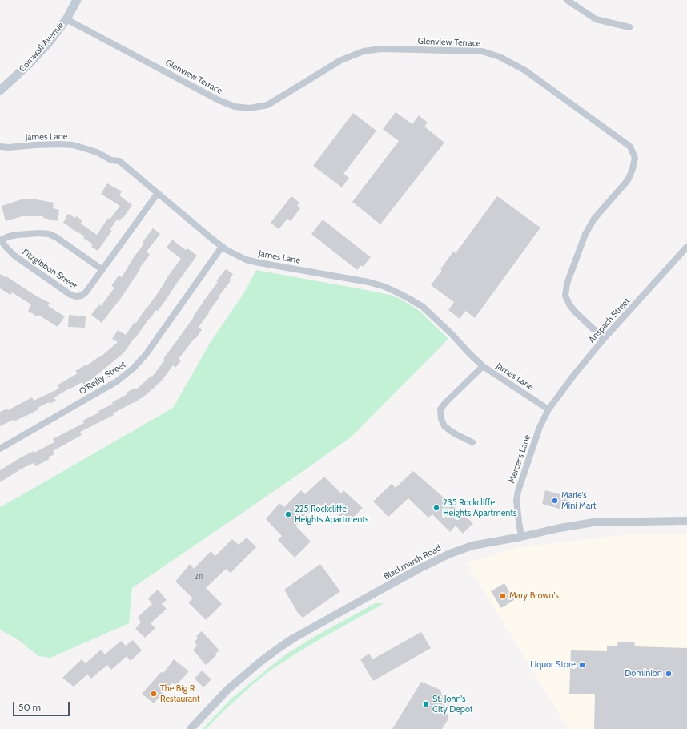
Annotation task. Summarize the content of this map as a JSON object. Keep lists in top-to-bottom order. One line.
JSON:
{"streets":{"main road":["Cornwall Avenue"],"street":["Glenview Terrace","James Lane","Fitzgibbon Street","Anspach Street","O'Reilly Street","Mercer's Lane","Blackmarsh Road"]},"crossings":[["Glenview Terrace","Cornwall Avenue"],["Glenview Terrace","Anspach Street"],["James Lane","Fitzgibbon Street"],["James Lane","Anspach Street"],["James Lane","O'Reilly Street"],["James Lane","Mercer's Lane"],["Anspach Street","Mercer's Lane"],["Mercer's Lane","Blackmarsh Road"]],"places":["Marie's Mini Mart","235 Rockcliffe Heights Apartments","225 Rockcliffe Heights Apartments","Mary Brown's","Liquor Store","Dominion","The Big R Restaurant","St. John's City Depot"],"house_numbers":["211"],"scale_bar":"50 m"}
